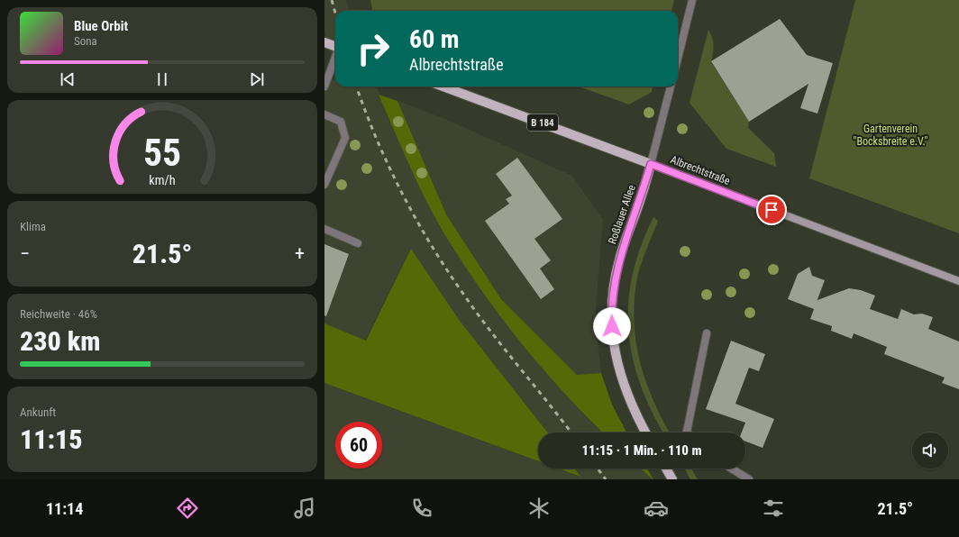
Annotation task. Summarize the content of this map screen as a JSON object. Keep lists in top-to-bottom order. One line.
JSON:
{"streets":{"main road":["B 184","Albrechtstraße","Roßlauer Allee"]},"crossings":[["Albrechtstraße","Roßlauer Allee"]],"parks":["Gartenverein \"Bocksbreite e.V.\""],"page":{"turn":["60 m","Albrechtstraße"],"song":["Blue Orbit","Sona"],"tile":["Klima",["Reichweite · 46%","230 km"],["Ankunft","11:15"]],"heat":["−","21.5°","+"],"limit":"60","trip":"11:15 · 1 Min. · 110 m","tabs":["11:14","21.5°"],"gauge":["55","km/h"]}}
